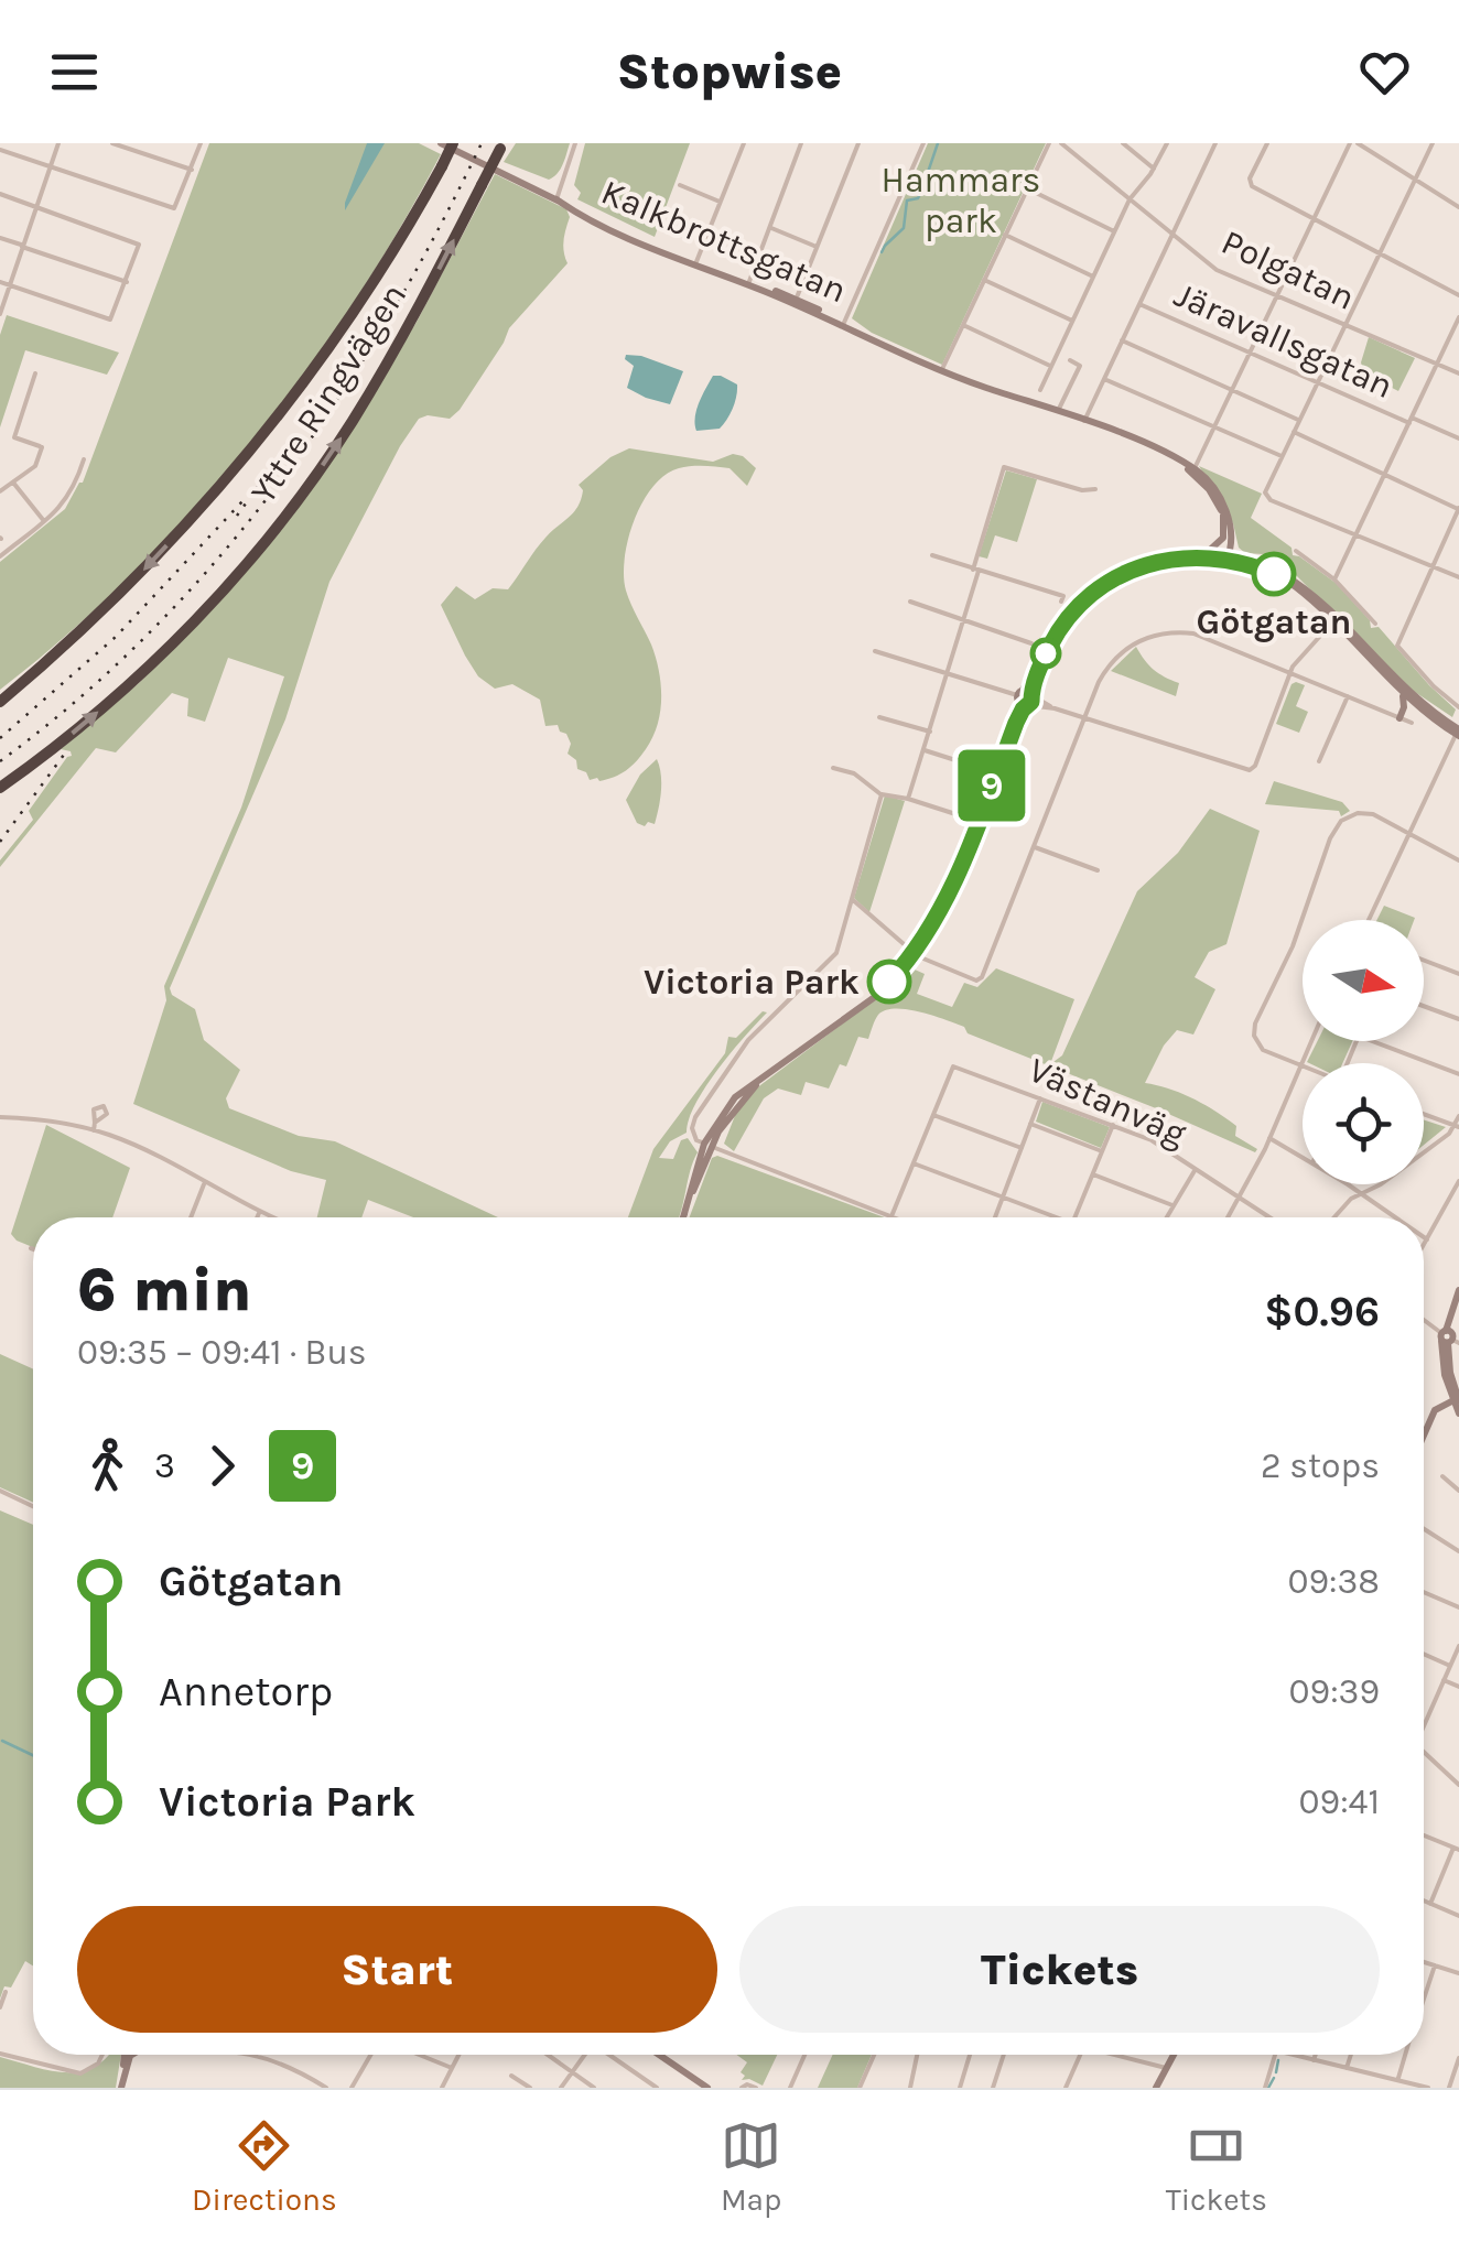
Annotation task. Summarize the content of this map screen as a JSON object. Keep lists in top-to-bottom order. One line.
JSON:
{"streets":{"highway":["Yttre Ringvägen"],"main road":["Kalkbrottsgatan"],"street":["Polgatan","Järavallsgatan","Västanväg"]},"parks":["Hammars park"],"places":["Götgatan","Victoria Park"],"lines":["bus line 9"],"north":"right","page":{"header":"Stopwise","on_map":"9","heading":["6 min","09:35 – 09:41 · Bus","$0.96"],"legs":["3","9","2 stops"],"list":[{"name":"Götgatan","value":"09:38"},{"name":"Annetorp","value":"09:39"},{"name":"Victoria Park","value":"09:41"}],"buttons":["Start","Tickets"],"tabs":["Directions","Map","Tickets"]}}
